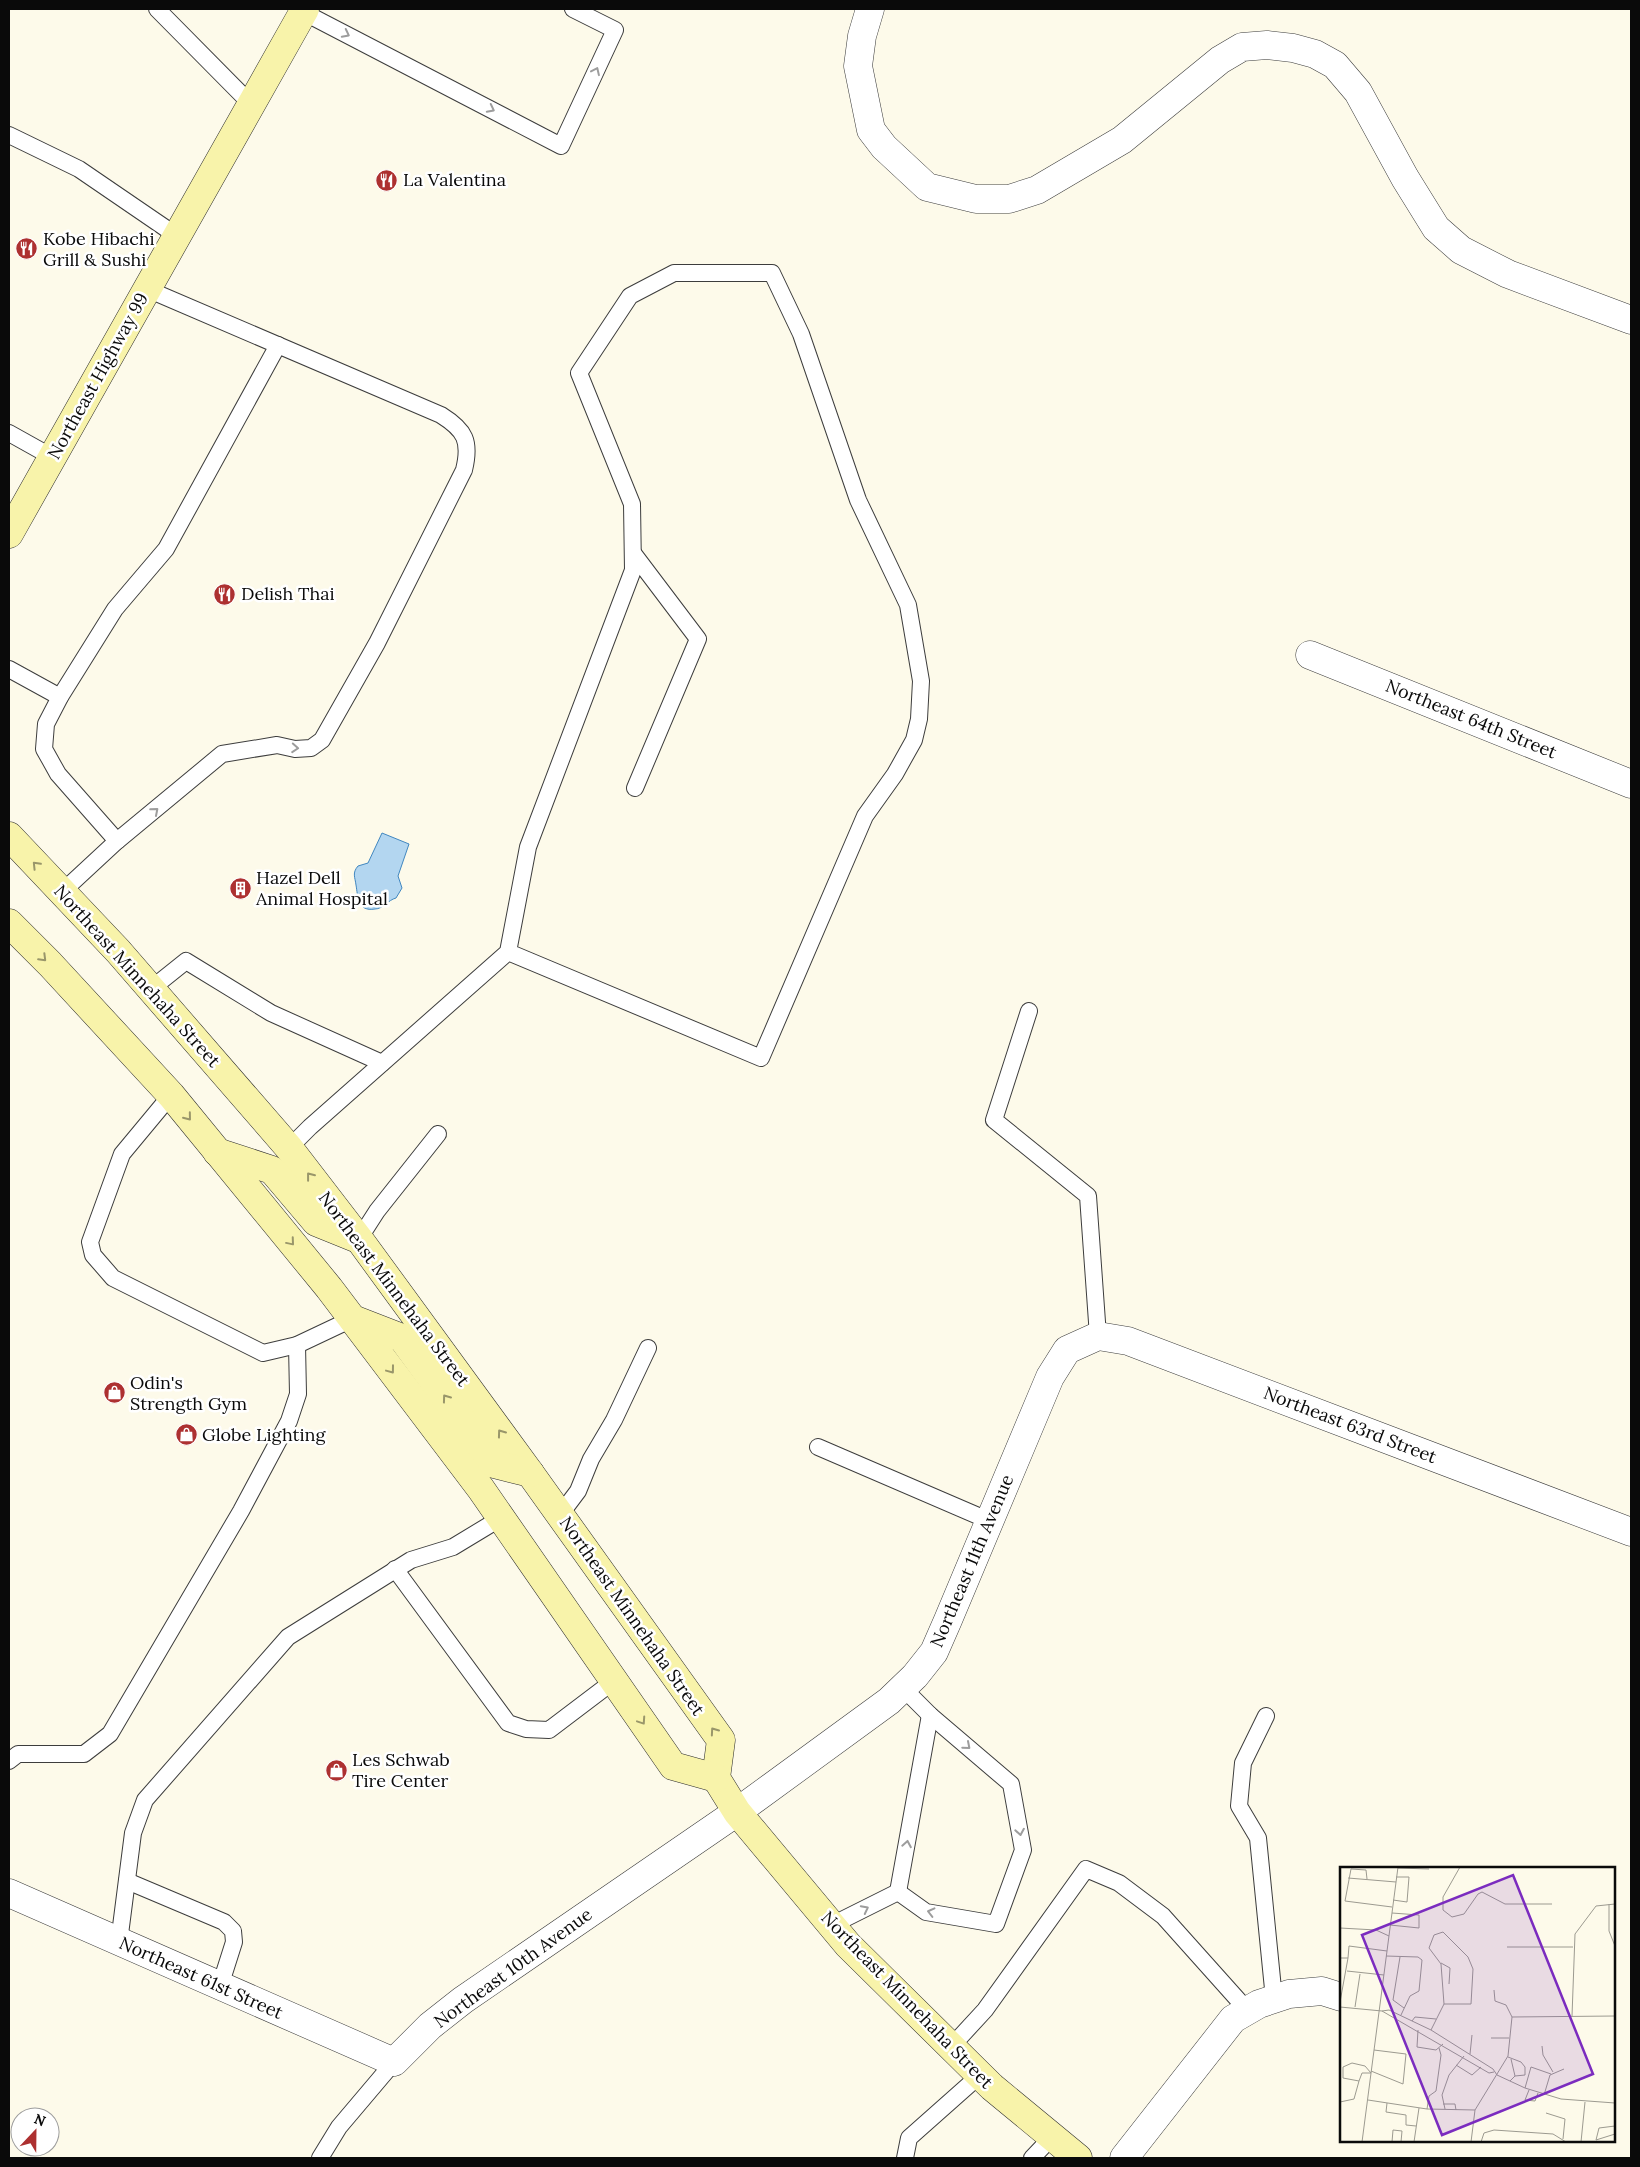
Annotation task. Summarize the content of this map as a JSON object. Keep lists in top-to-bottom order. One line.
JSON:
{"streets":{"main road":["Northeast Highway 99","Northeast Minnehaha Street"],"street":["Northeast 64th Street","Northeast 63rd Street","Northeast 11th Avenue","Northeast 10th Avenue","Northeast 61st Street"]},"crossings":[["Northeast Minnehaha Street","Northeast 11th Avenue"],["Northeast Minnehaha Street","Northeast 10th Avenue"],["Northeast 63rd Street","Northeast 11th Avenue"],["Northeast 11th Avenue","Northeast 10th Avenue"],["Northeast 10th Avenue","Northeast 61st Street"]],"places":{"restaurant":["La Valentina","Kobe Hibachi Grill & Sushi","Delish Thai"],"building":["Hazel Dell Animal Hospital"],"shop":["Odin's Strength Gym","Globe Lighting","Les Schwab Tire Center"]},"north":"top"}
